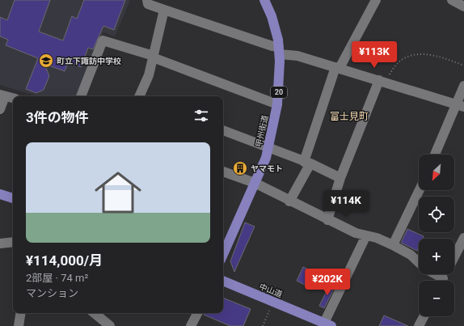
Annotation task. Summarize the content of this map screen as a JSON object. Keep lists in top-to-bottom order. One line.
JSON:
{"streets":{"highway":["20","甲州街道","中山道"]},"districts":["富士見町"],"places":{"school or university":["町立下諏訪中学校"],"building":["ヤマモト"]},"north":"bottom left","page":{"price":["¥113K","¥114K","¥202K"],"heading":"3件の物件","list":[{"name":"¥114,000/月","note":"2部屋 · 74 m² · マンション"}],"map_buttons":["+","−"]}}
